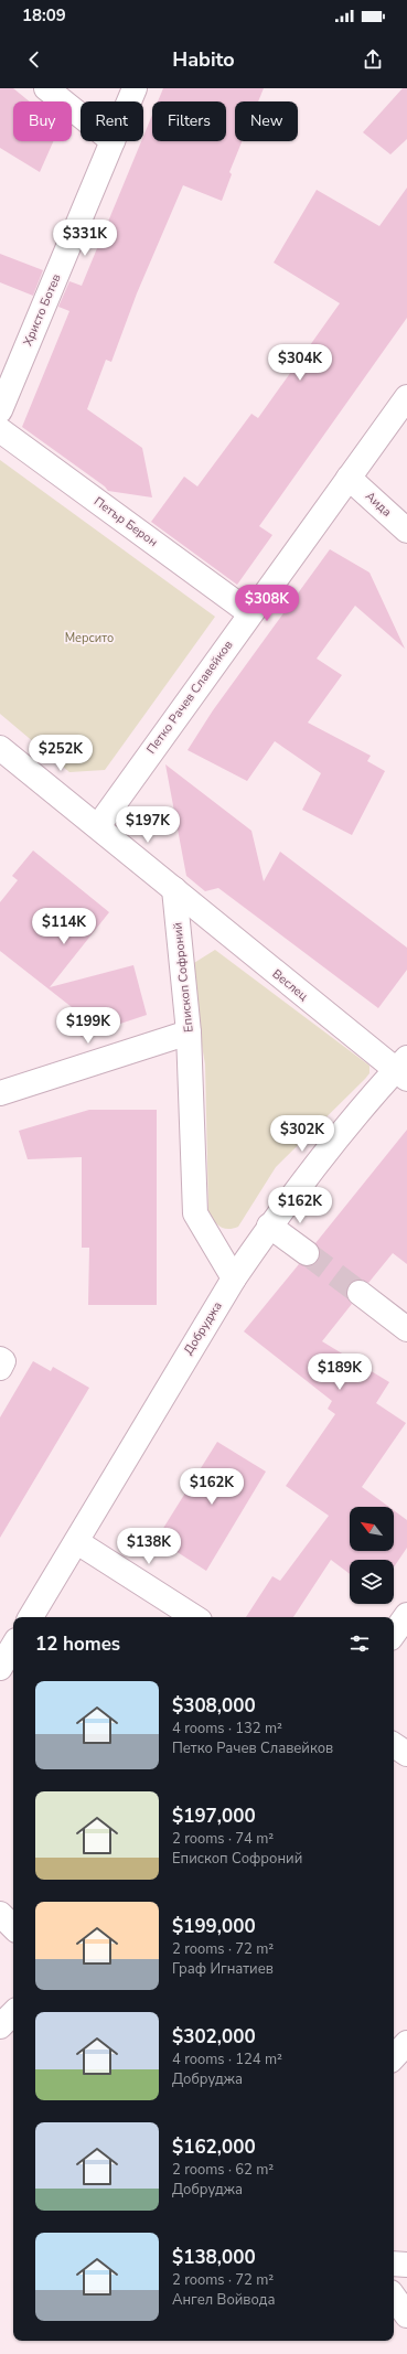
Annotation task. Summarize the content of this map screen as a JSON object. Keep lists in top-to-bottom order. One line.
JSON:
{"streets":{"street":["Христо Ботев","Аида","Петър Берон","Петко Рачев Славейков","Епископ Софроний","Веслец","Добруджа"]},"crossings":[["Аида","Петко Рачев Славейков"],["Петър Берон","Петко Рачев Славейков"],["Епископ Софроний","Веслец"],["Епископ Софроний","Добруджа"],["Веслец","Добруджа"]],"parks":["Мерсито"],"north":"top left","page":{"status":"18:09","header":"Habito","chip":["Buy","Rent","Filters","New"],"price":["$331K","$304K","$308K","$252K","$197K","$114K","$199K","$302K","$162K","$189K","$162K","$138K"],"heading":"12 homes","list":[{"name":"$308,000","note":"4 rooms · 132 m² · Петко Рачев Славейков"},{"name":"$197,000","note":"2 rooms · 74 m² · Епископ Софроний"},{"name":"$199,000","note":"2 rooms · 72 m² · Граф Игнатиев"},{"name":"$302,000","note":"4 rooms · 124 m² · Добруджа"},{"name":"$162,000","note":"2 rooms · 62 m² · Добруджа"},{"name":"$138,000","note":"2 rooms · 72 m² · Ангел Войвода"}]}}
